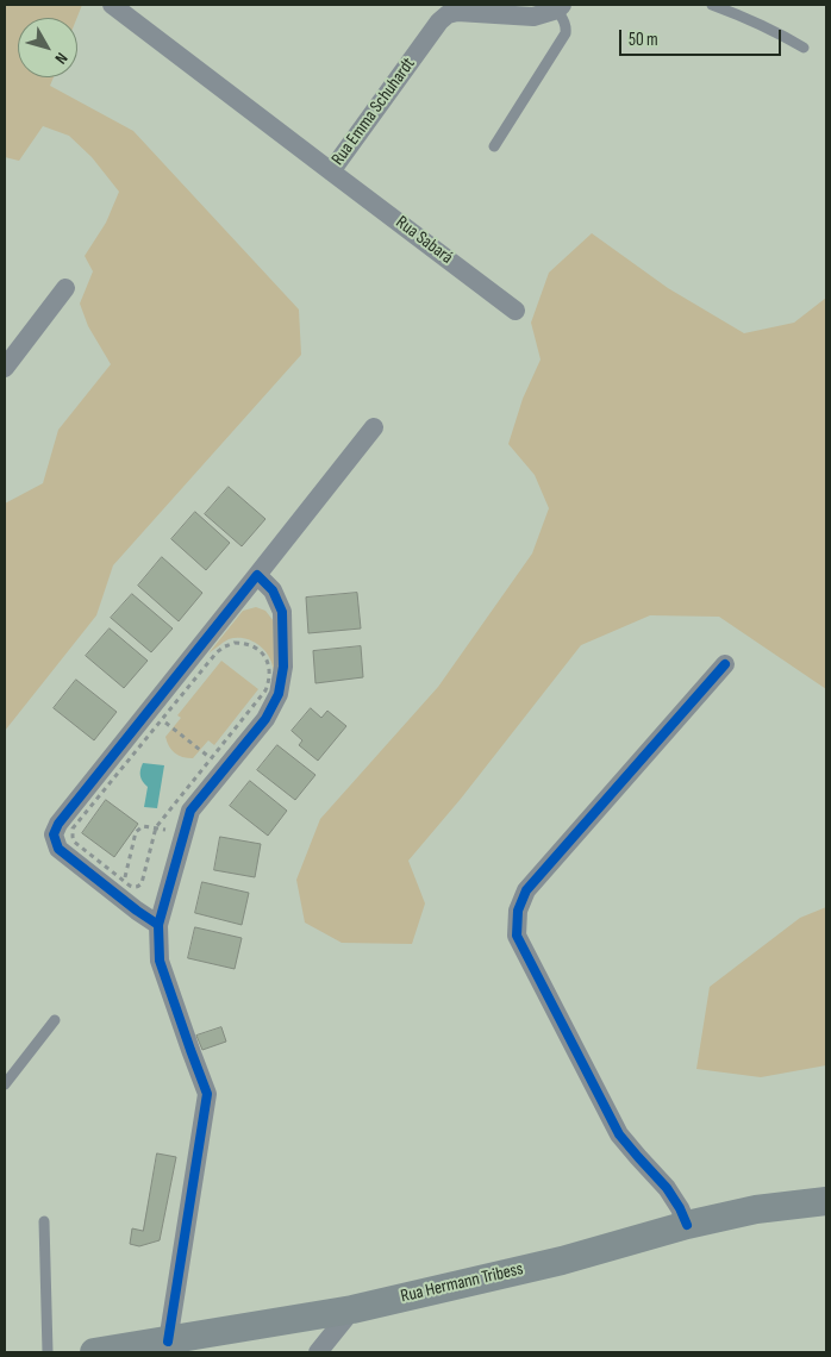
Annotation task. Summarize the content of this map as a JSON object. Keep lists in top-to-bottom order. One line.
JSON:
{"streets":{"main road":["Rua Hermann Tribess"],"street":["Rua Emma Schuhardt","Rua Sabará"]},"crossings":[["Rua Emma Schuhardt","Rua Sabará"]],"scale_bar":"50 m","north":"bottom right"}
